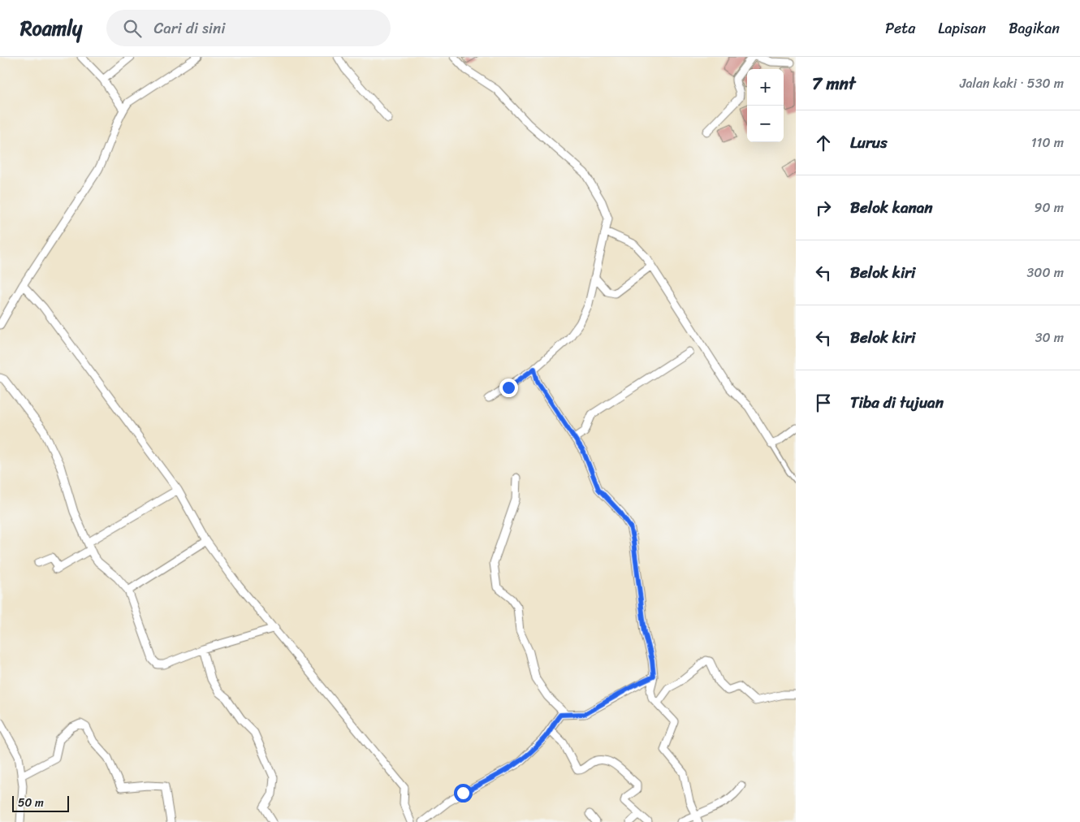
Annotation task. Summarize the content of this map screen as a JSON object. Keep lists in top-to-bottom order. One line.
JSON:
{"scale_bar":"50 m","page":{"header":"Roamly","search":"Cari di sini","nav":["Peta","Lapisan","Bagikan"],"heading":["7 mnt","Jalan kaki · 530 m"],"map_buttons":["+","−"],"list":[["Lurus","110 m"],["Belok kanan","90 m"],["Belok kiri","300 m"],["Belok kiri","30 m"],"Tiba di tujuan"],"scale":"50 m"}}
